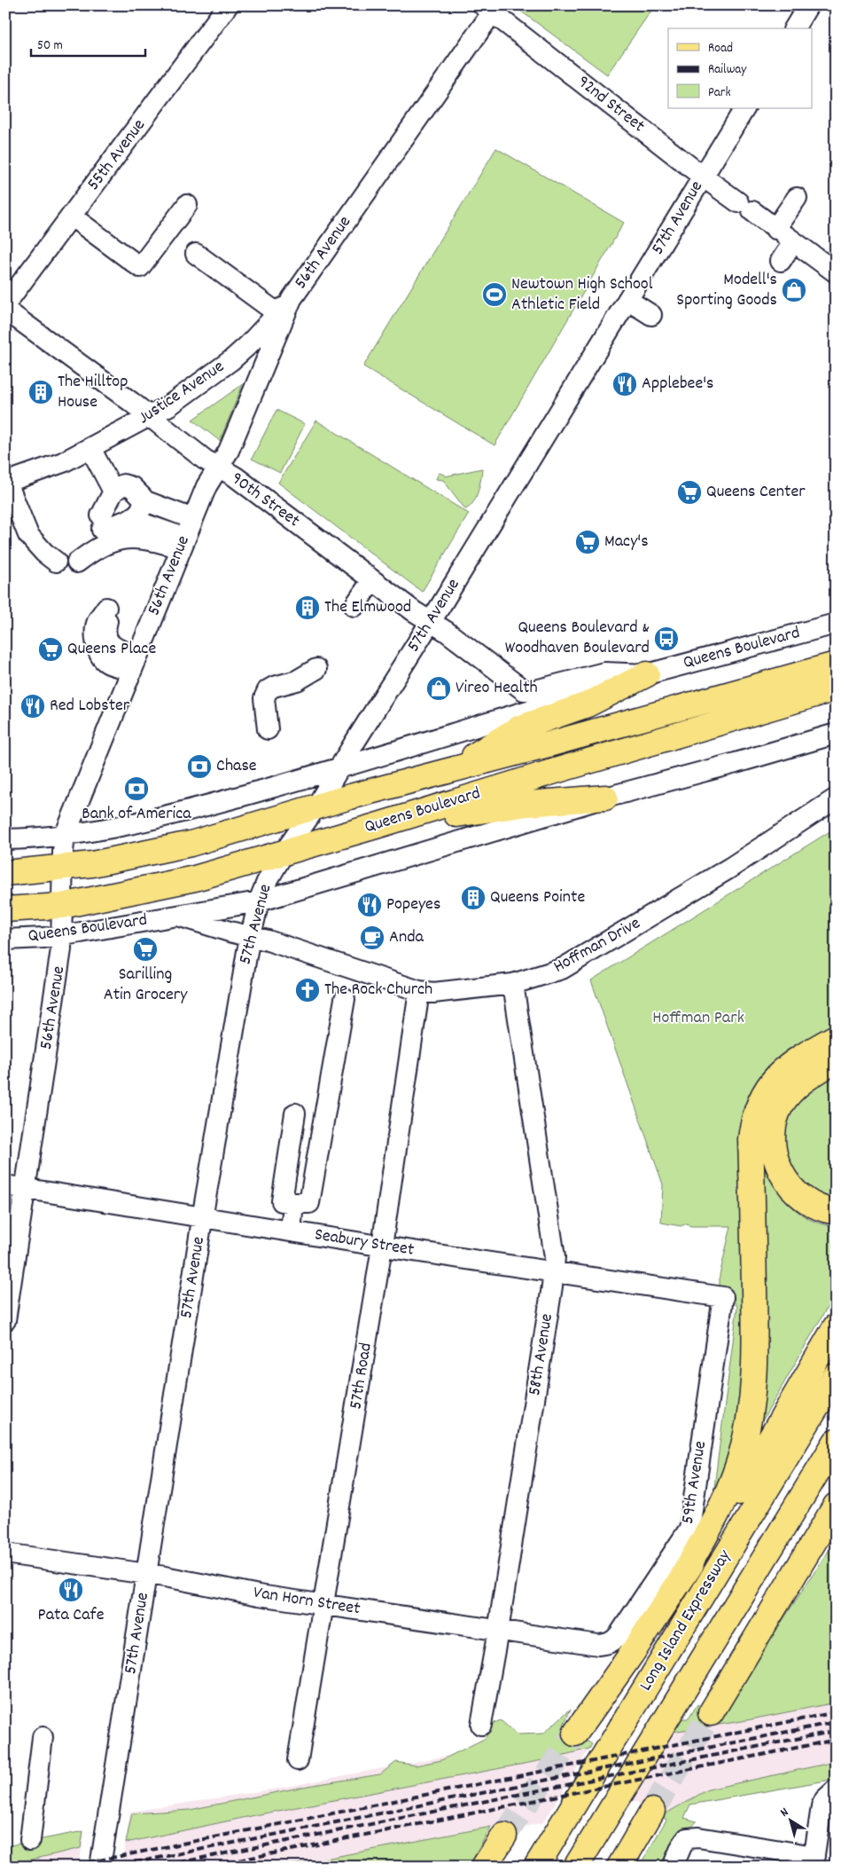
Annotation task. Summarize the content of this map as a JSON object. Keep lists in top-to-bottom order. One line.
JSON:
{"streets":{"main road":["Queens Boulevard","Long Island Expressway"],"street":["92nd Street","55th Avenue","57th Avenue","56th Avenue","Justice Avenue","90th Street","Hoffman Drive","Seabury Street","58th Avenue","57th Road","59th Avenue","Van Horn Street"]},"crossings":[["92nd Street","57th Avenue"],["92nd Street","56th Avenue"],["57th Avenue","90th Street"],["57th Avenue","Queens Boulevard"],["57th Avenue","Hoffman Drive"],["57th Avenue","Seabury Street"],["57th Avenue","Van Horn Street"],["56th Avenue","Justice Avenue"],["56th Avenue","90th Street"],["56th Avenue","Queens Boulevard"],["56th Avenue","Seabury Street"],["Justice Avenue","90th Street"],["90th Street","Queens Boulevard"],["Queens Boulevard","Hoffman Drive"],["Hoffman Drive","58th Avenue"],["Hoffman Drive","57th Road"],["Seabury Street","58th Avenue"],["Seabury Street","57th Road"],["Seabury Street","59th Avenue"],["58th Avenue","Van Horn Street"],["57th Road","Van Horn Street"],["59th Avenue","Van Horn Street"]],"parks":["Hoffman Park"],"places":{"shop":["Modell's Sporting Goods","Vireo Health"],"sports":["Newtown High School Athletic Field"],"restaurant":["Applebee's","Red Lobster","Popeyes","Pata Cafe"],"building":["The Hilltop House","The Elmwood","Queens Pointe"],"supermarket":["Queens Center","Macy's","Queens Place","Sarilling Atin Grocery"],"bus stop":["Queens Boulevard & Woodhaven Boulevard"],"bank":["Chase","Bank of America"],"cafe":["Anda"],"church":["The Rock Church"]},"legend":["Road","Railway","Park"],"scale_bar":"50 m","north":"top left"}
